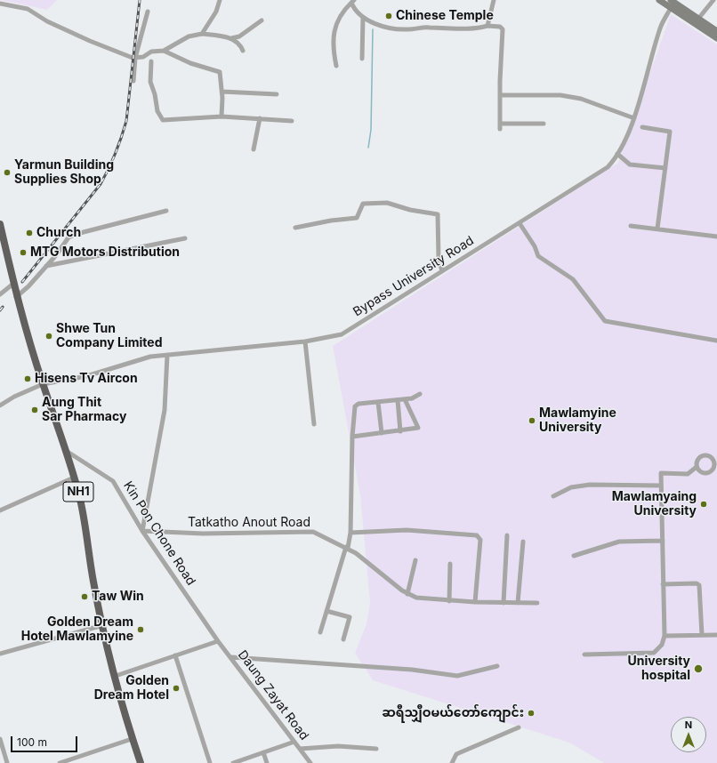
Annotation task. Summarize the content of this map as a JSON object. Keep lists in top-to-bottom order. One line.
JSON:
{"streets":{"highway":["NH1"],"street":["Bypass University Road","Tatkatho Anout Road","Kin Pon Chone Road","Daung Zayat Road"]},"crossings":[["Bypass University Road","NH1"],["NH1","Kin Pon Chone Road"],["Tatkatho Anout Road","Kin Pon Chone Road"],["Kin Pon Chone Road","Daung Zayat Road"]],"places":["Chinese Temple","Yarmun Building Supplies Shop","Church","MTG Motors Distribution","Shwe Tun Company Limited","Hisens Tv Aircon","Aung Thit Sar Pharmacy","Mawlamyine University","Mawlamyaing University","Taw Win","Golden Dream Hotel Mawlamyine","University hospital","Golden Dream Hotel","ဆရီသျှီဝမယ်တော်ကျောင်း"],"scale_bar":"100 m","north":"top"}
